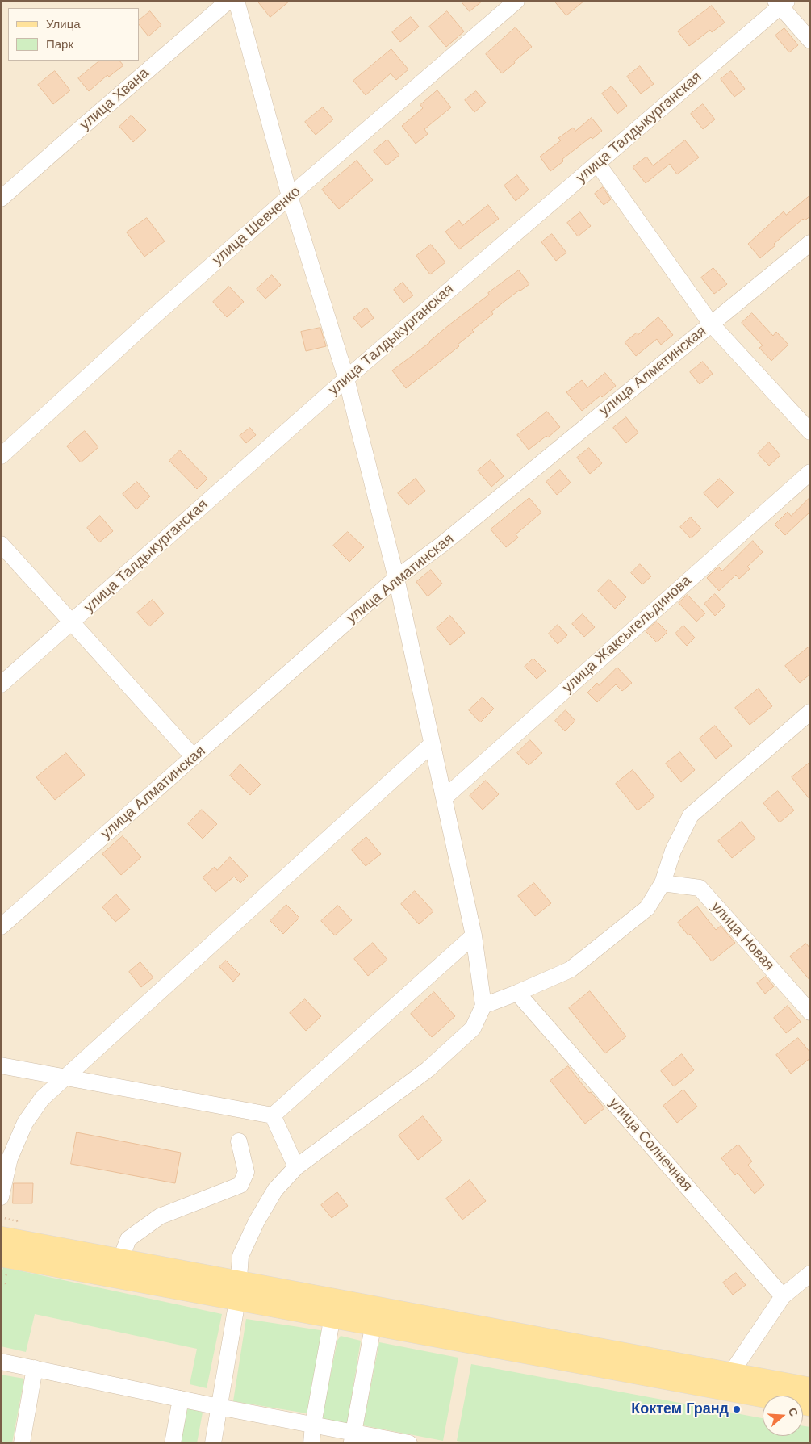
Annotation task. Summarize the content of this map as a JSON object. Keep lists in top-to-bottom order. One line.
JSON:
{"streets":{"street":["улица Хвана","улица Талдыкурганская","улица Шевченко","улица Алматинская","улица Жаксыгельдинова","улица Новая","улица Солнечная"]},"places":["Коктем Гранд"],"legend":["Улица","Парк"],"north":"right"}
